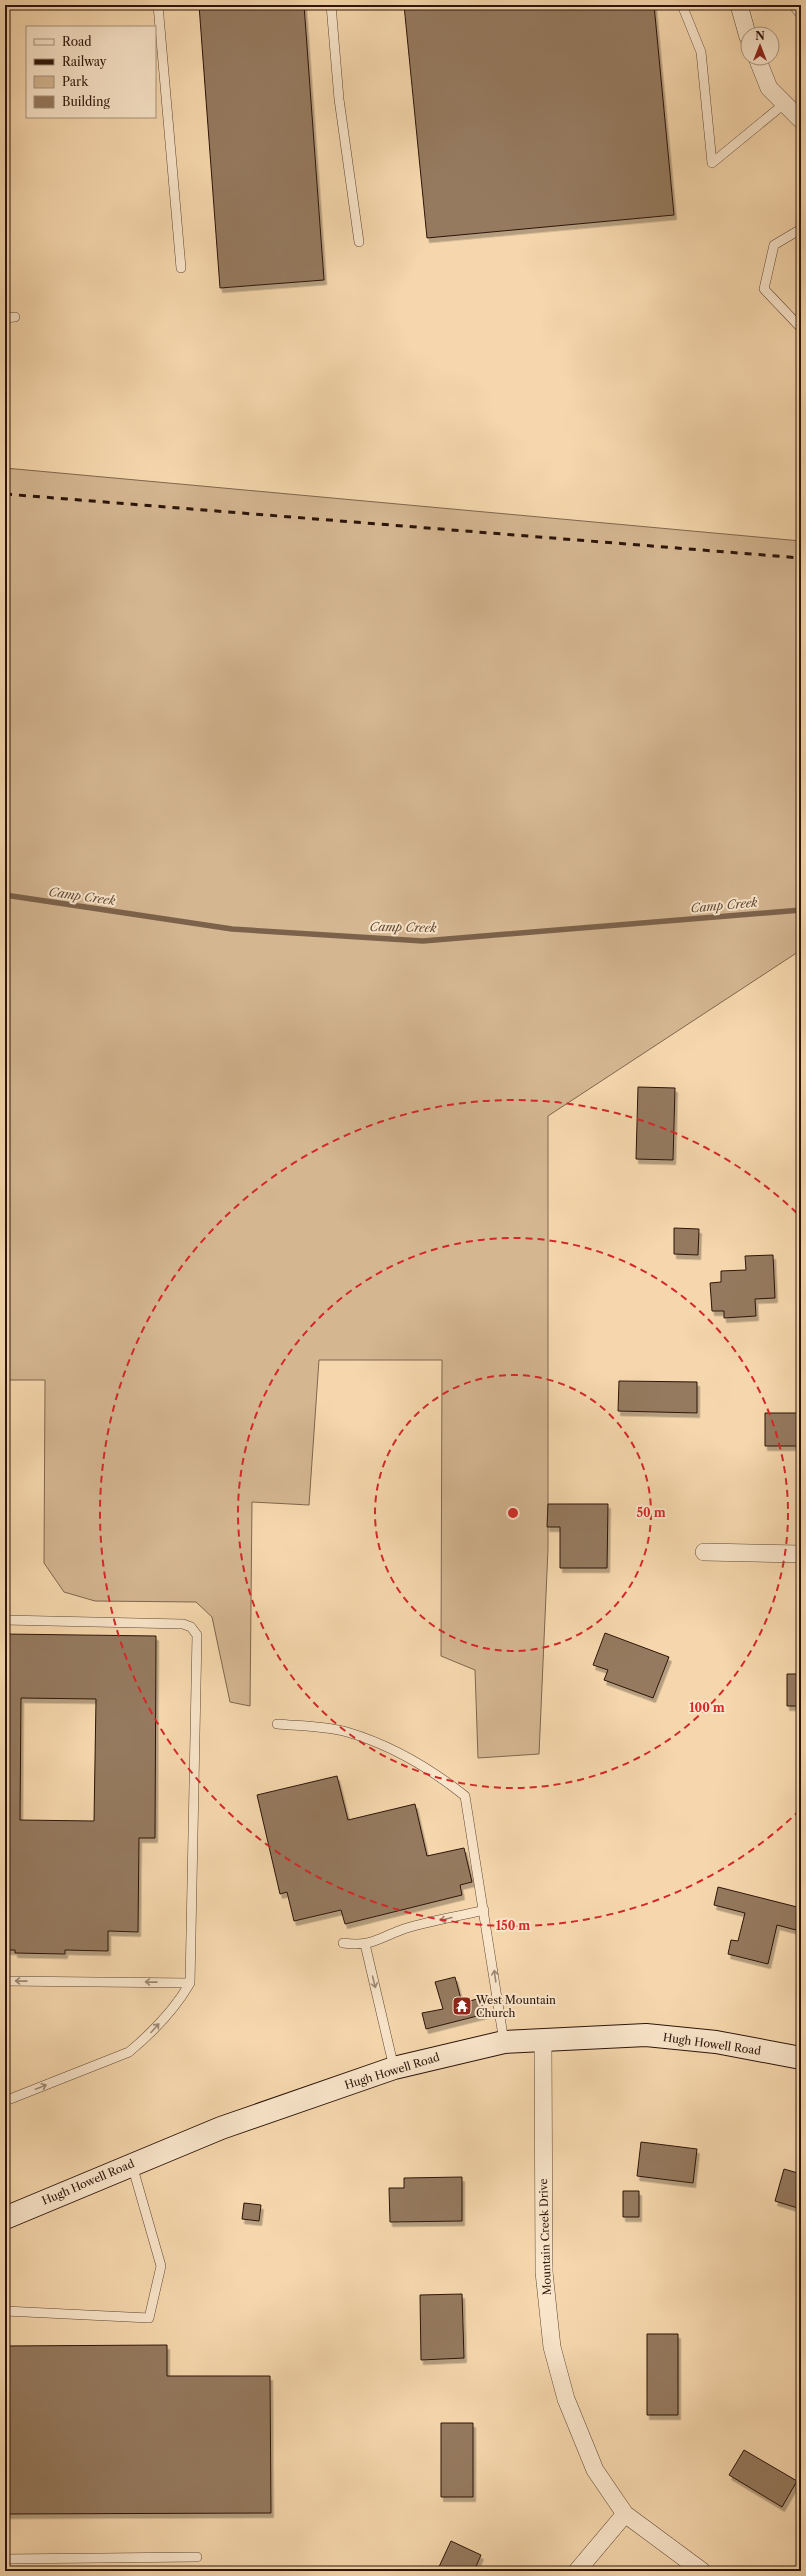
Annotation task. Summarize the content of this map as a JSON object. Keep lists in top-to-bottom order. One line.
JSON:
{"streets":{"main road":["Hugh Howell Road"],"street":["Mountain Creek Drive"]},"crossings":[["Hugh Howell Road","Mountain Creek Drive"]],"water":["Camp Creek"],"places":{"temple":["West Mountain Church"]},"legend":["Road","Railway","Park","Building"],"north":"top","rings":["50 m","100 m","150 m"]}
